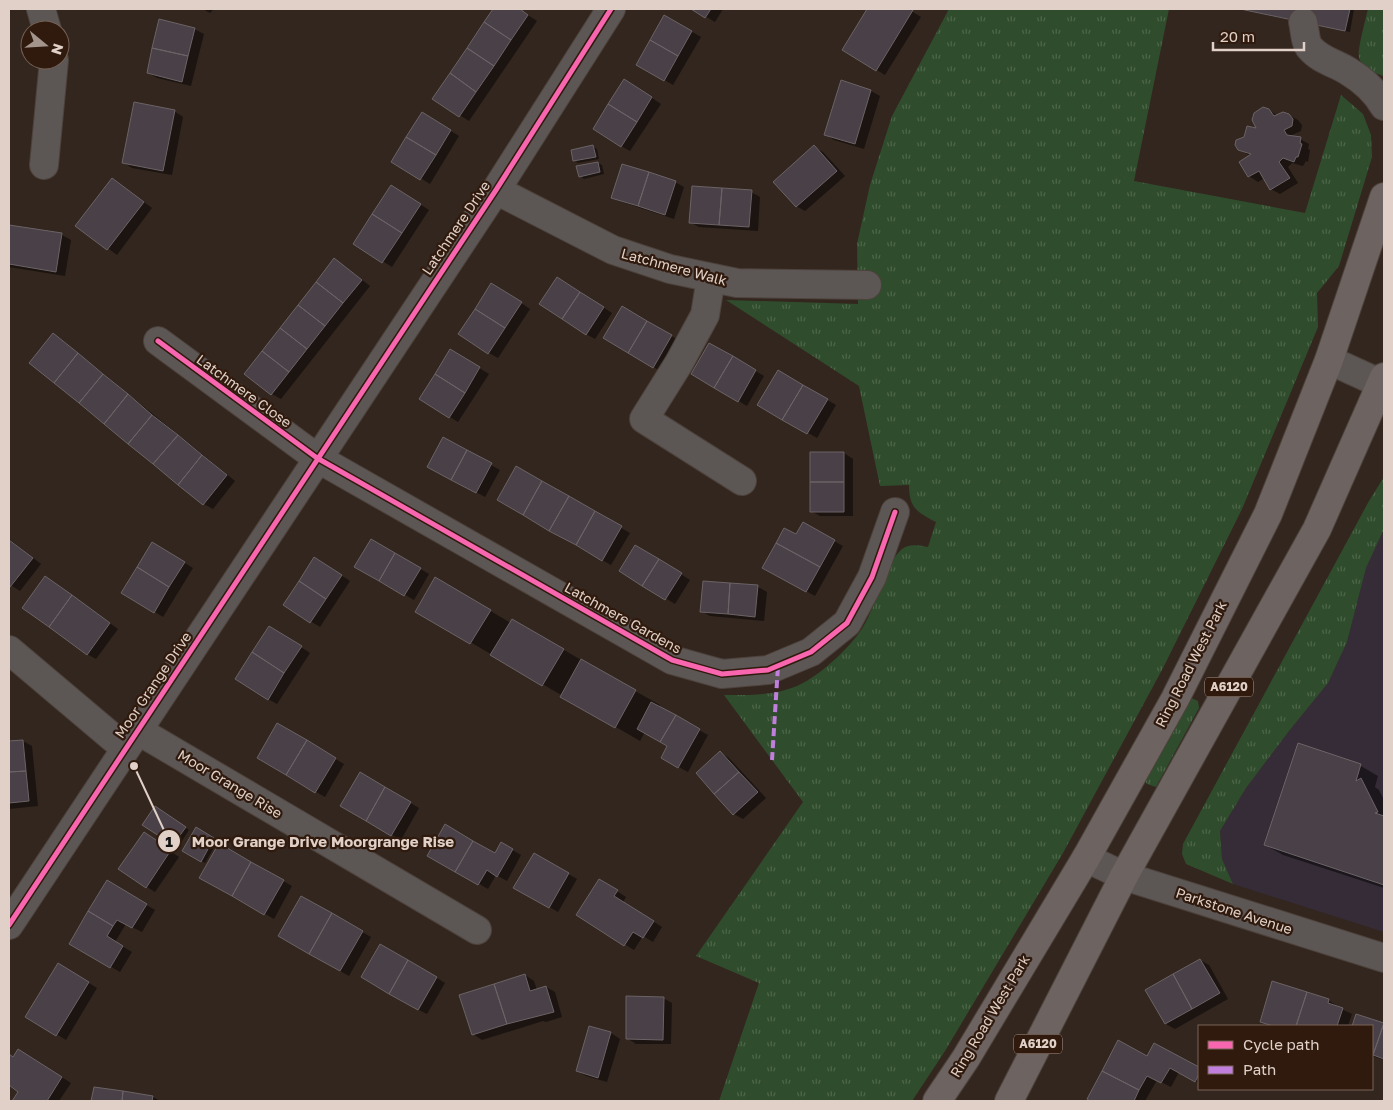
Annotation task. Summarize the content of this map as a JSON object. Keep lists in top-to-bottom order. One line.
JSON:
{"streets":{"highway":["Ring Road West Park","A6120"],"street":["Latchmere Drive","Latchmere Walk","Latchmere Close","Latchmere Gardens","Moor Grange Drive","Moor Grange Rise","Parkstone Avenue"]},"crossings":[["Latchmere Drive","Latchmere Walk"],["Latchmere Drive","Latchmere Close"],["Latchmere Drive","Latchmere Gardens"],["Latchmere Drive","Moor Grange Drive"],["Latchmere Close","Latchmere Gardens"],["Latchmere Close","Moor Grange Drive"],["Latchmere Gardens","Moor Grange Drive"],["Ring Road West Park","Parkstone Avenue"],["Moor Grange Drive","Moor Grange Rise"],["A6120","Parkstone Avenue"]],"places":["Moor Grange Drive Moorgrange Rise"],"legend":["Cycle path","Path"],"scale_bar":"20 m","north":"right"}
